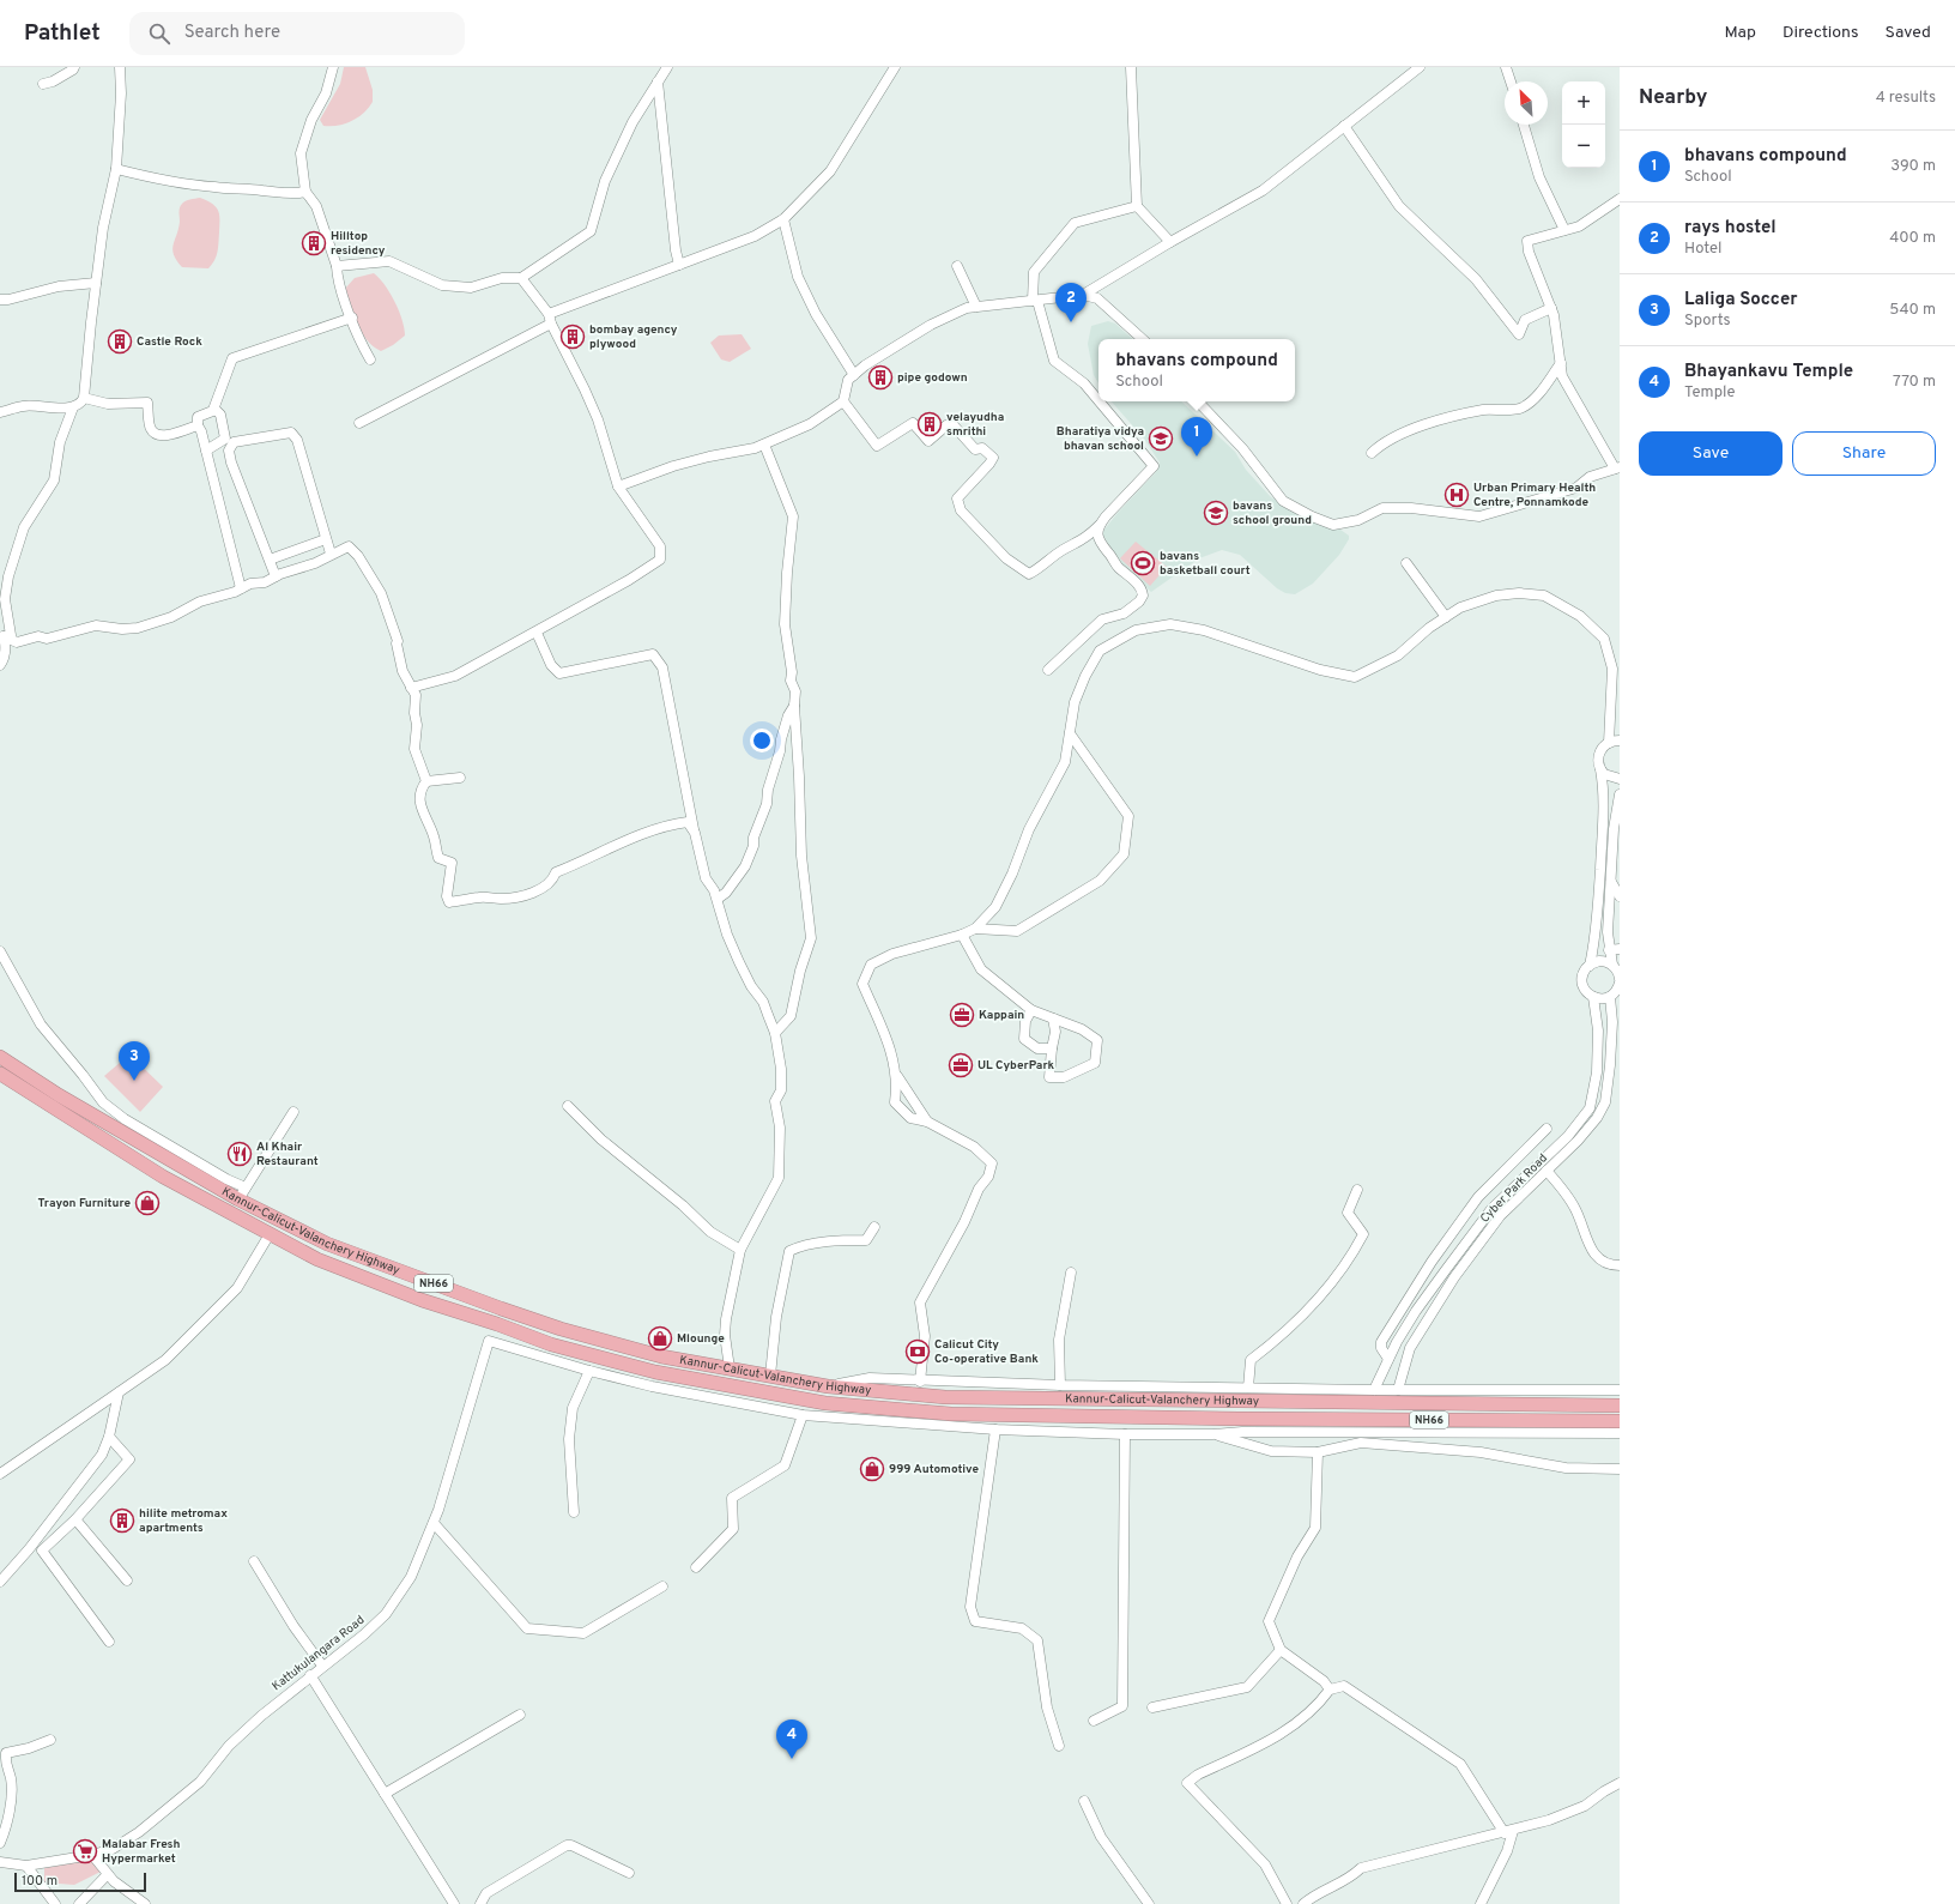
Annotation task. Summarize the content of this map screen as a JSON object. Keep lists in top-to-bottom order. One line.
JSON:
{"streets":{"highway":["Kannur-Calicut-Valanchery Highway","NH66"],"street":["Cyber Park Road","Kattukulangara Road"]},"places":{"building":["Hilltop residency","bombay agency plywood","Castle Rock","pipe godown","velayudha smrithi","hilite metromax apartments"],"school or university":["Bharatiya vidya bhavan school","bavans school ground"],"hospital":["Urban Primary Health Centre, Ponnamkode"],"sports":["bavans basketball court"],"office":["Kappain","UL CyberPark"],"restaurant":["Al Khair Restaurant"],"shop":["Trayon Furniture","Mlounge","999 Automotive"],"bank":["Calicut City Co-operative Bank"],"supermarket":["Malabar Fresh Hypermarket"]},"scale_bar":"100 m","north":"top left","page":{"header":"Pathlet","search":"Search here","nav":["Map","Directions","Saved"],"heading":["Nearby","4 results"],"map_buttons":["+","−"],"list":[{"mark":"1","name":"bhavans compound","note":"School","value":"390 m"},{"mark":"2","name":"rays hostel","note":"Hotel","value":"400 m"},{"mark":"3","name":"Laliga Soccer","note":"Sports","value":"540 m"},{"mark":"4","name":"Bhayankavu Temple","note":"Temple","value":"770 m"}],"pins":["2","1","3","4"],"popup":["bhavans compound","School"],"buttons":["Save","Share"],"scale":"100 m"}}
